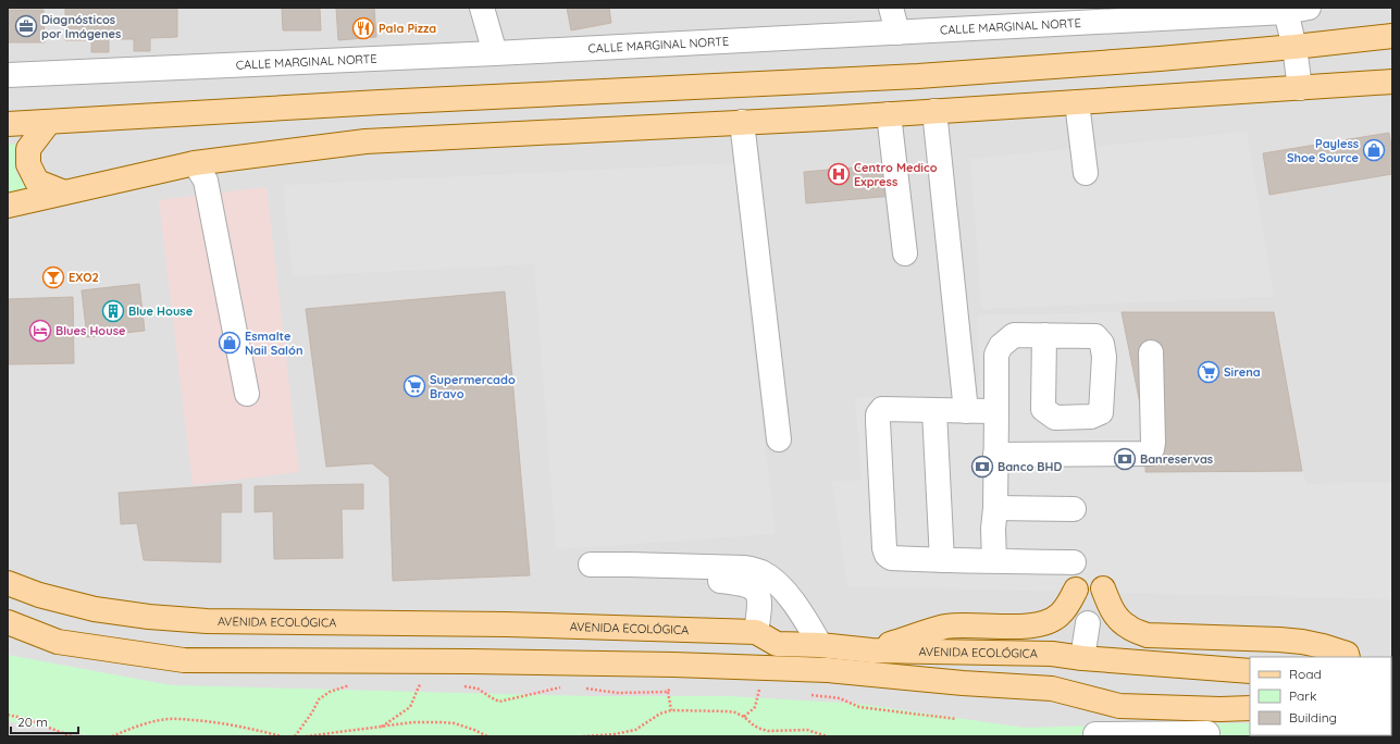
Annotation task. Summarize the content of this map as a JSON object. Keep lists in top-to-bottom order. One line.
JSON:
{"streets":{"main road":["AVENIDA ECOLÓGICA"],"street":["CALLE MARGINAL NORTE"]},"places":{"office":["Diagnósticos por Imágenes"],"restaurant":["Pala Pizza"],"shop":["Payless Shoe Source","Esmalte Nail Salón"],"hospital":["Centro Medico Express"],"bar":["EXO2"],"building":["Blue House"],"hotel":["Blues House"],"supermarket":["Sirena","Supermercado Bravo"],"bank":["Banreservas","Banco BHD"]},"legend":["Road","Park","Building"],"scale_bar":"20 m"}
